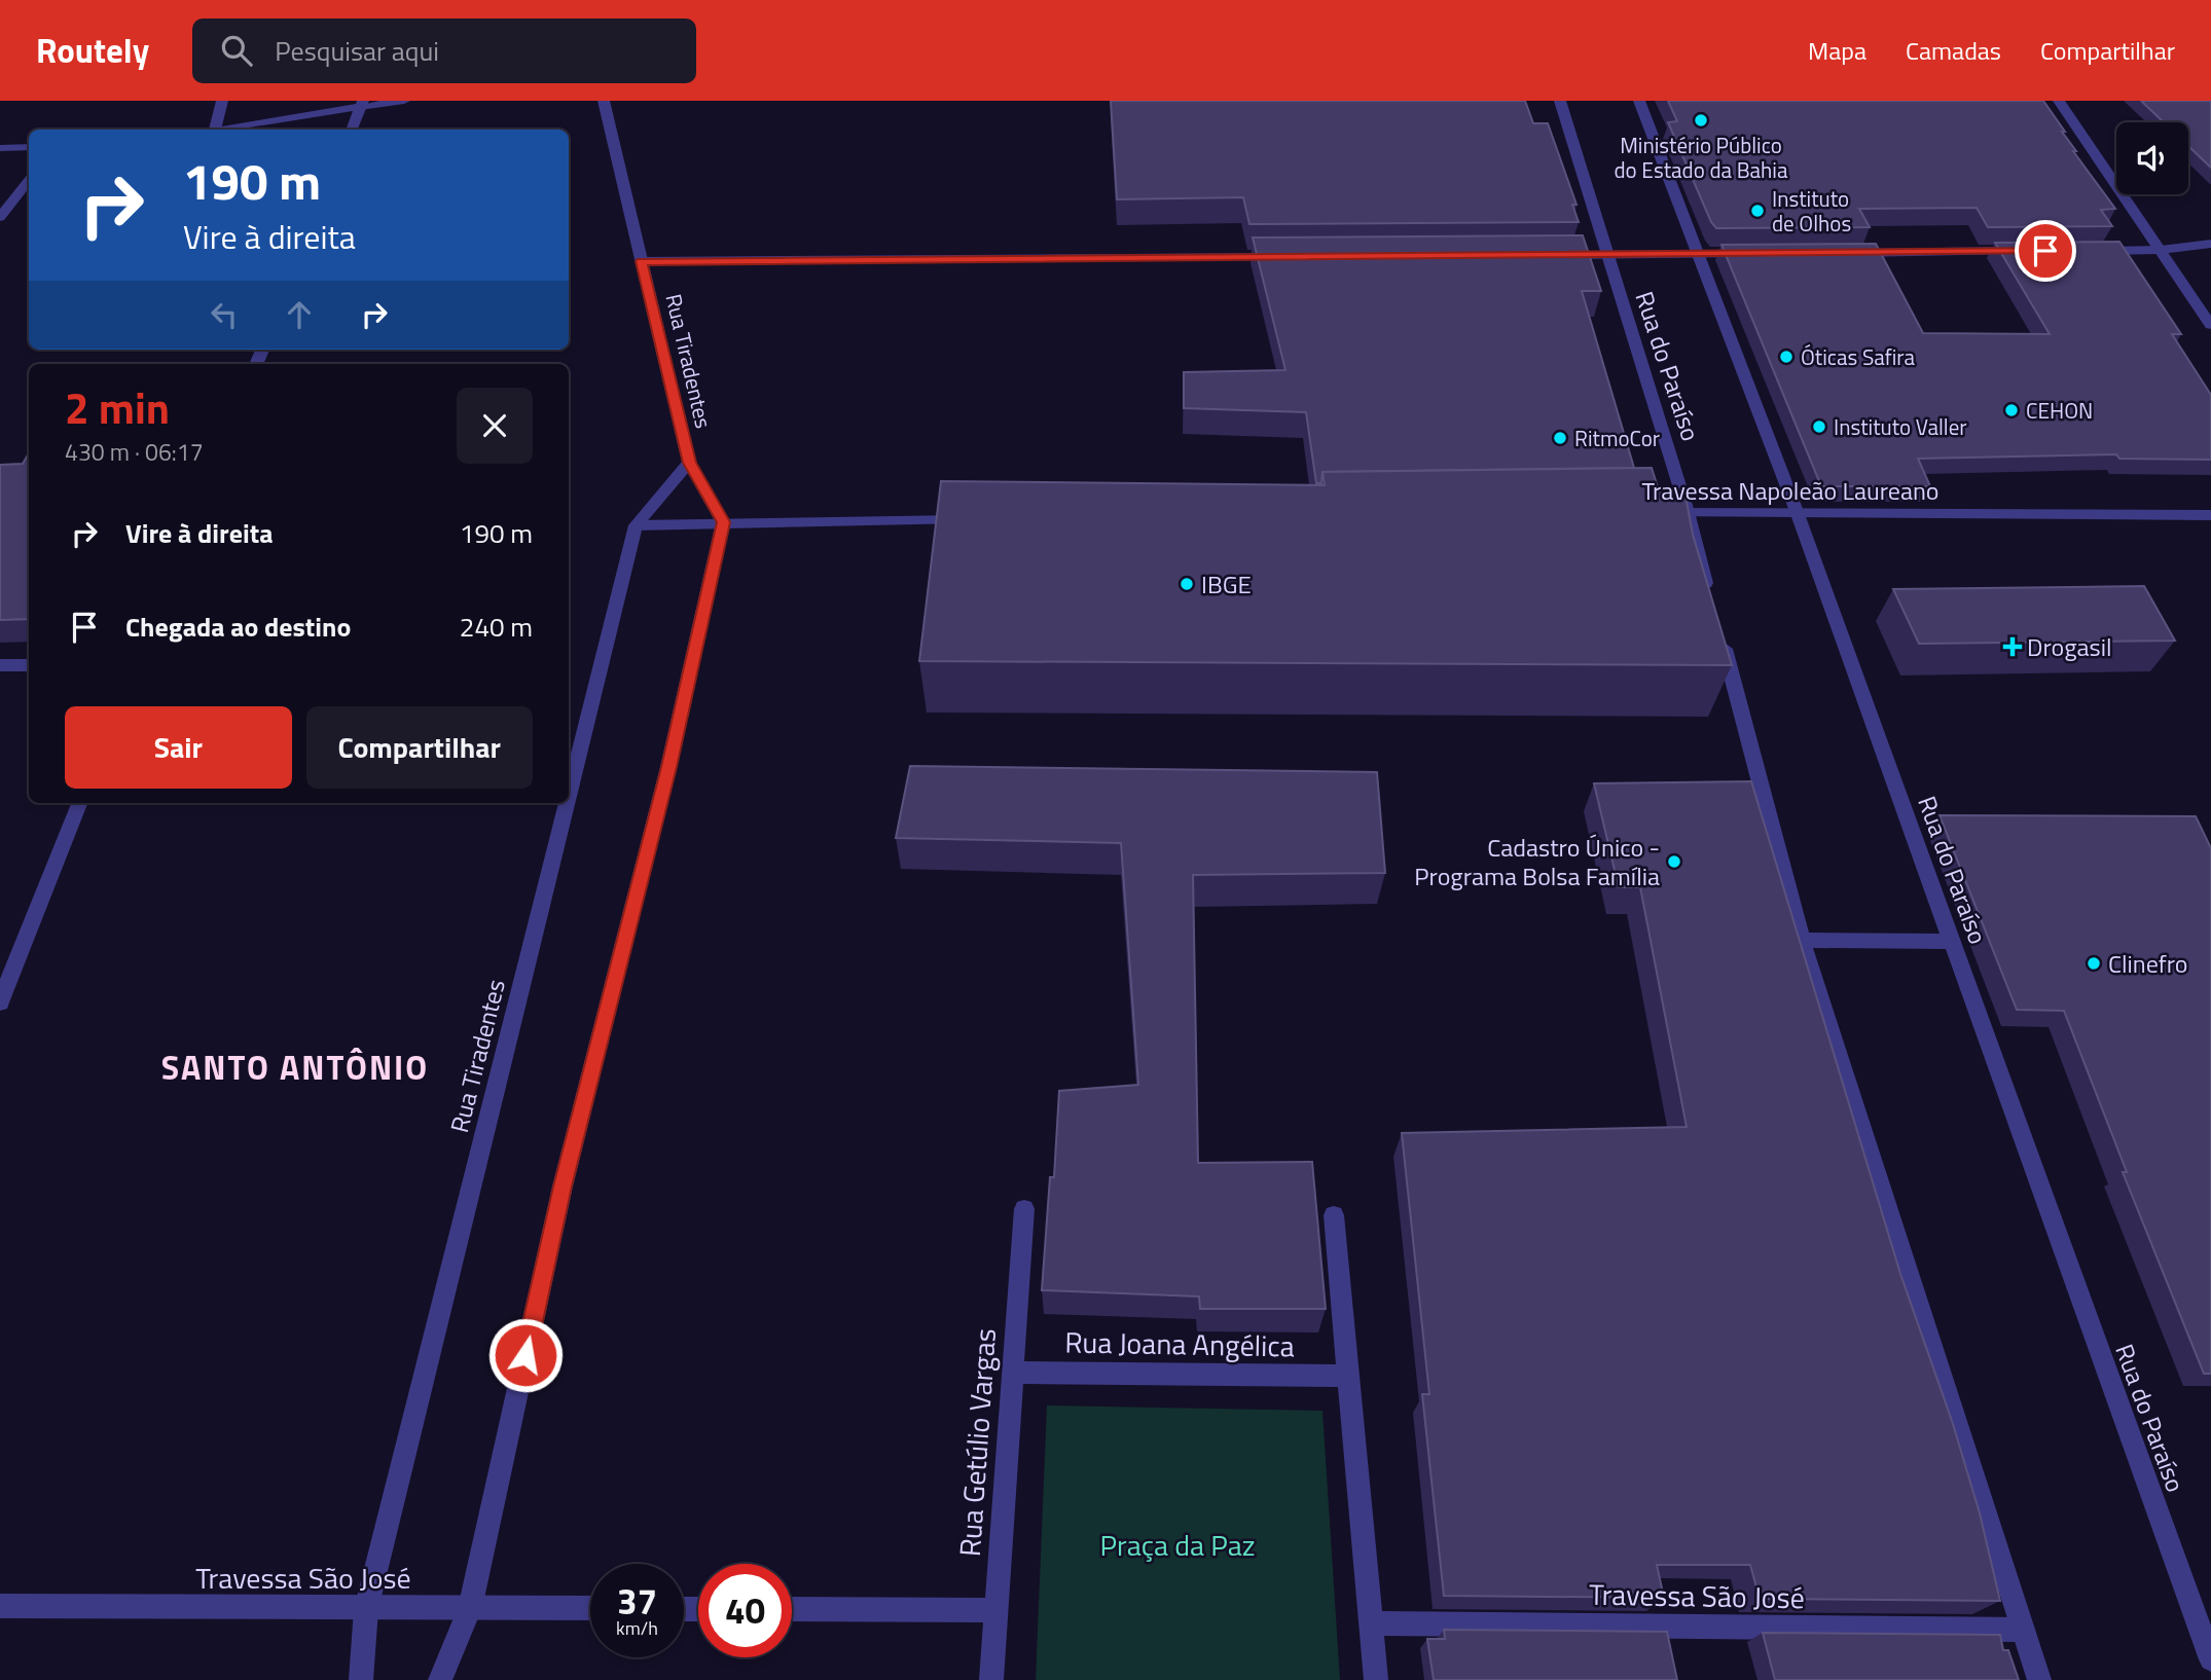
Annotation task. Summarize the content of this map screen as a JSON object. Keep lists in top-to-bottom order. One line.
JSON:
{"streets":{"street":["Rua Tiradentes","Rua do Paraíso","Travessa Napoleão Laureano","Rua Joana Angélica","Rua Getúlio Vargas","Travessa São José"]},"crossings":[["Rua Tiradentes","Travessa São José"],["Rua do Paraíso","Travessa Napoleão Laureano"],["Rua Joana Angélica","Rua Getúlio Vargas"]],"districts":["SANTO ANTÔNIO"],"parks":["Praça da Paz"],"places":{"other":["Ministério Público do Estado da Bahia","Instituto de Olhos","Óticas Safira","CEHON","Instituto Valler","RitmoCor","IBGE","Cadastro Único - Programa Bolsa Família","Clinefro"],"health":["Drogasil"]},"page":{"header":"Routely","search":"Pesquisar aqui","nav":["Mapa","Camadas","Compartilhar"],"turn":["190 m","Vire à direita"],"heading":["2 min","430 m · 06:17"],"list":[{"name":"Vire à direita","value":"190 m"},{"name":"Chegada ao destino","value":"240 m"}],"buttons":["Sair","Compartilhar"],"speed":"37 km/h","limit":"40"}}
